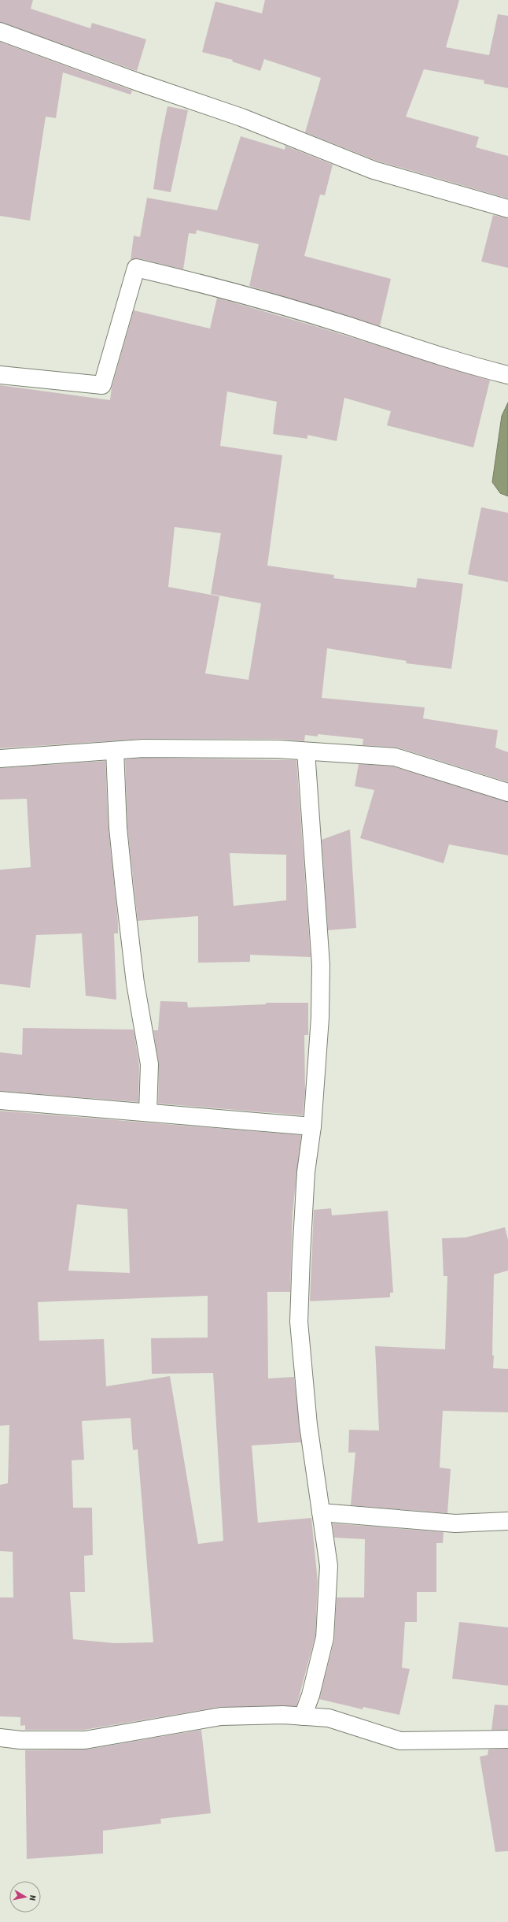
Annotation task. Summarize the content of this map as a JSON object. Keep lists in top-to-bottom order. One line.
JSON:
{"north":"right"}
